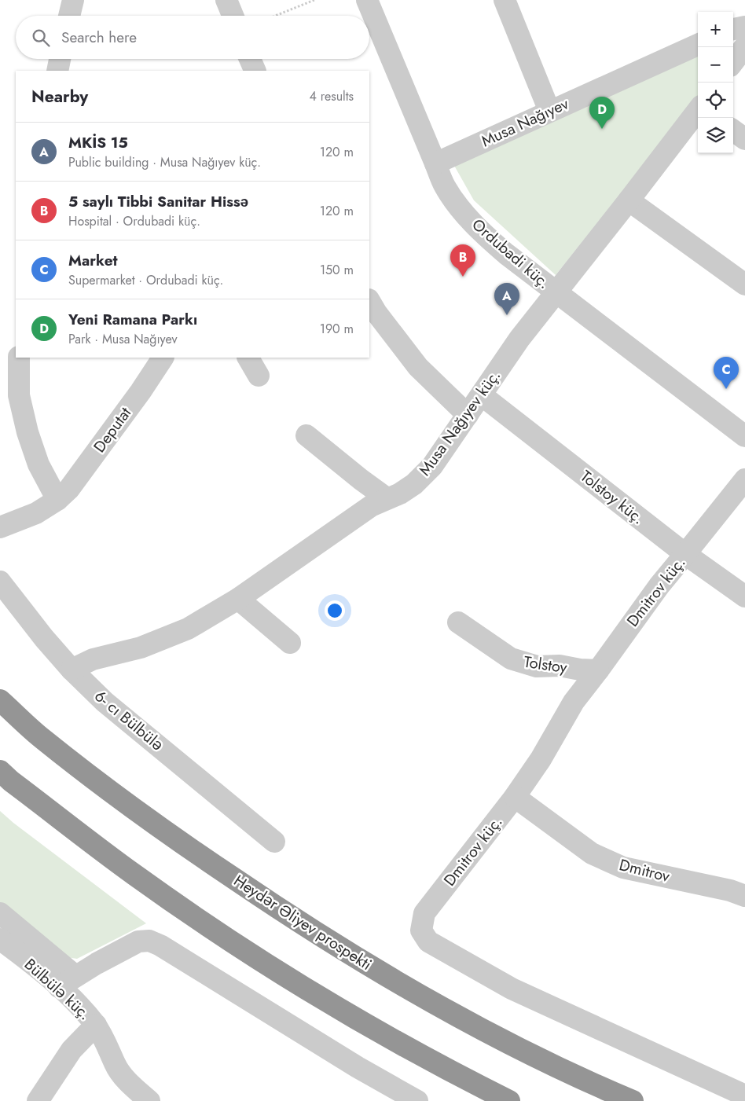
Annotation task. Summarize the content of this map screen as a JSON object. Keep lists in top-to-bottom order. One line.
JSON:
{"streets":{"highway":["Heydər Əliyev prospekti"],"street":["Musa Nağıyev","Ordubadi küç.","Musa Nağıyev küç.","Deputat","Tolstoy küç.","Dmitrov küç.","Tolstoy","6- cı Bülbülə","Dmitrov","Bülbülə küç."]},"crossings":[["Musa Nağıyev","Ordubadi küç."],["Ordubadi küç.","Musa Nağıyev küç."],["Musa Nağıyev küç.","Tolstoy küç."],["Musa Nağıyev küç.","6- cı Bülbülə"],["Tolstoy küç.","Dmitrov küç."],["Dmitrov küç.","Tolstoy"],["Dmitrov küç.","Dmitrov"]],"page":{"map_buttons":["+","−"],"search":"Search here","heading":["Nearby","4 results"],"pins":["D","B","A","C"],"list":[{"mark":"A","name":"MKİS 15","note":"Public building · Musa Nağıyev küç.","value":"120 m"},{"mark":"B","name":"5 saylı Tibbi Sanitar Hissə","note":"Hospital · Ordubadi küç.","value":"120 m"},{"mark":"C","name":"Market","note":"Supermarket · Ordubadi küç.","value":"150 m"},{"mark":"D","name":"Yeni Ramana Parkı","note":"Park · Musa Nağıyev","value":"190 m"}]}}
